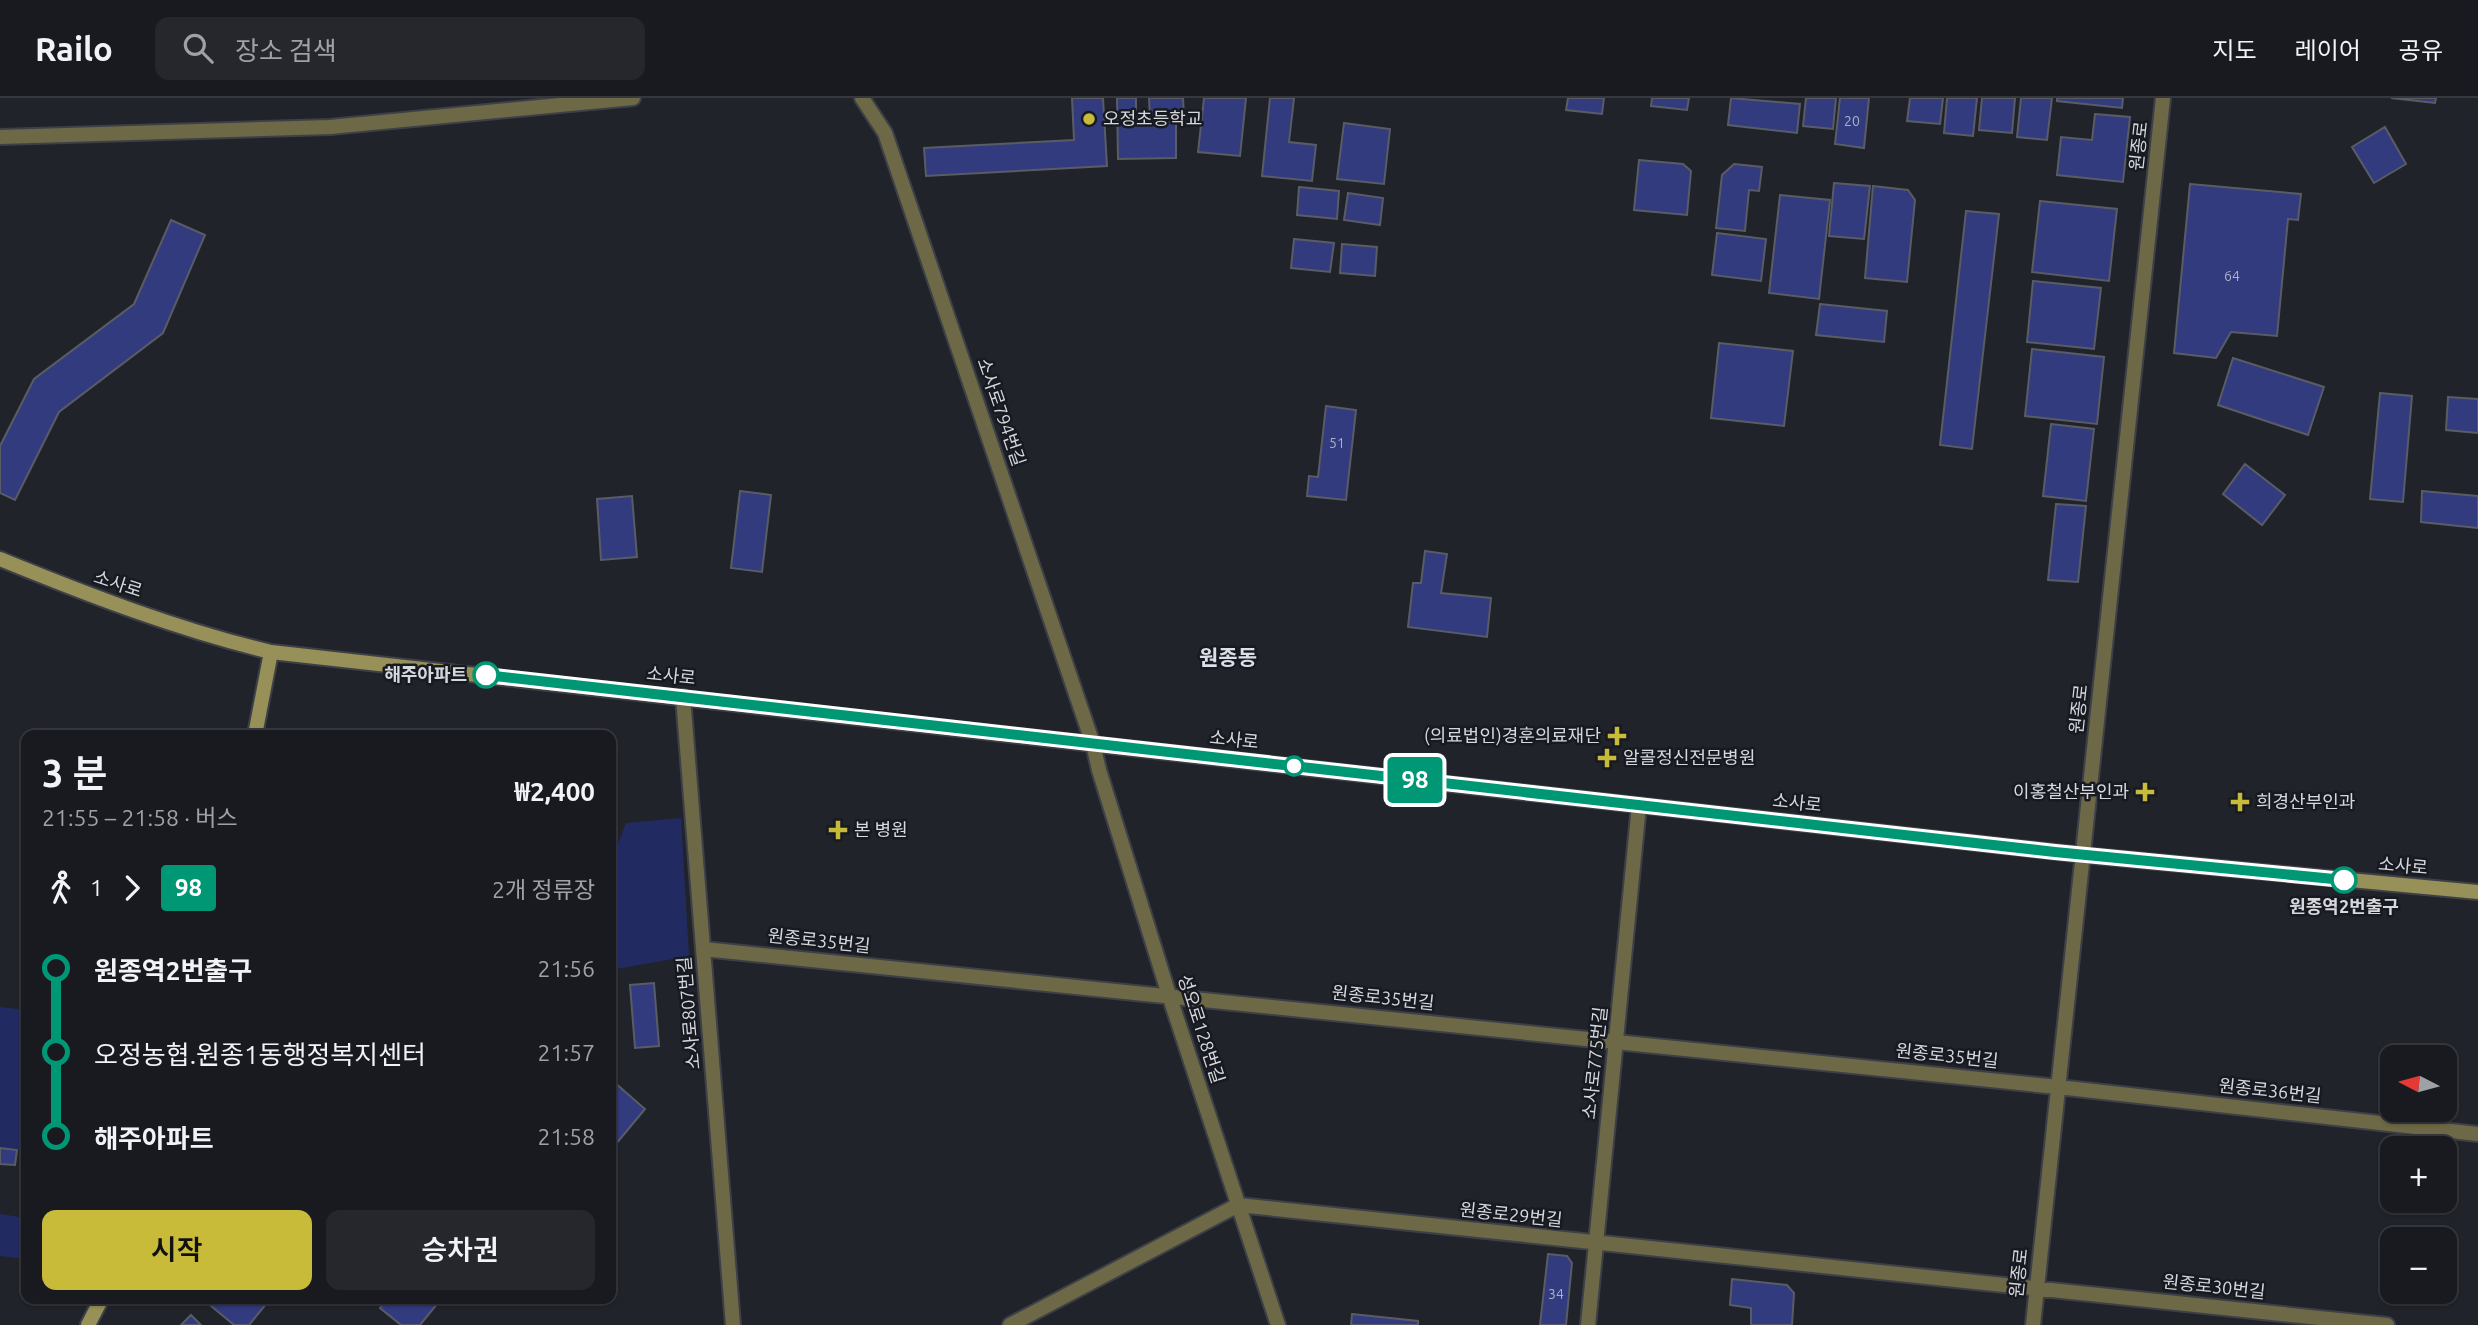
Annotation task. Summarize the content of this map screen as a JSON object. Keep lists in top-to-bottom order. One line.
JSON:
{"streets":{"street":["원종로","소사로794번길","소사로","원종로35번길","소사로807번길","성오로128번길","소사로775번길","원종로36번길","원종로29번길","원종로30번길"]},"crossings":[["원종로","소사로"],["원종로","원종로35번길"],["원종로","원종로36번길"],["원종로","원종로29번길"],["원종로","원종로30번길"],["소사로794번길","소사로"],["소사로794번길","성오로128번길"],["소사로","소사로807번길"],["소사로","성오로128번길"],["소사로","소사로775번길"],["원종로35번길","소사로807번길"],["원종로35번길","성오로128번길"],["원종로35번길","소사로775번길"],["원종로35번길","원종로36번길"],["성오로128번길","원종로29번길"],["소사로775번길","원종로29번길"],["원종로29번길","원종로30번길"]],"districts":["원종동"],"places":{"other":["오정초등학교","해주아파트","원종역2번출구"],"health":["(의료법인)경훈의료재단","알콜정신전문병원","이홍철산부인과","희경산부인과","본 병원"]},"lines":["bus line 98"],"house_numbers":["20","64","51","34"],"north":"left","page":{"header":"Railo","search":"장소 검색","nav":["지도","레이어","공유"],"on_map":"98","heading":["3 분","21:55 – 21:58 · 버스","₩2,400"],"legs":["1","98","2개 정류장"],"list":[{"name":"원종역2번출구","value":"21:56"},{"name":"오정농협.원종1동행정복지센터","value":"21:57"},{"name":"해주아파트","value":"21:58"}],"map_buttons":["+","−"],"buttons":["시작","승차권"]}}
